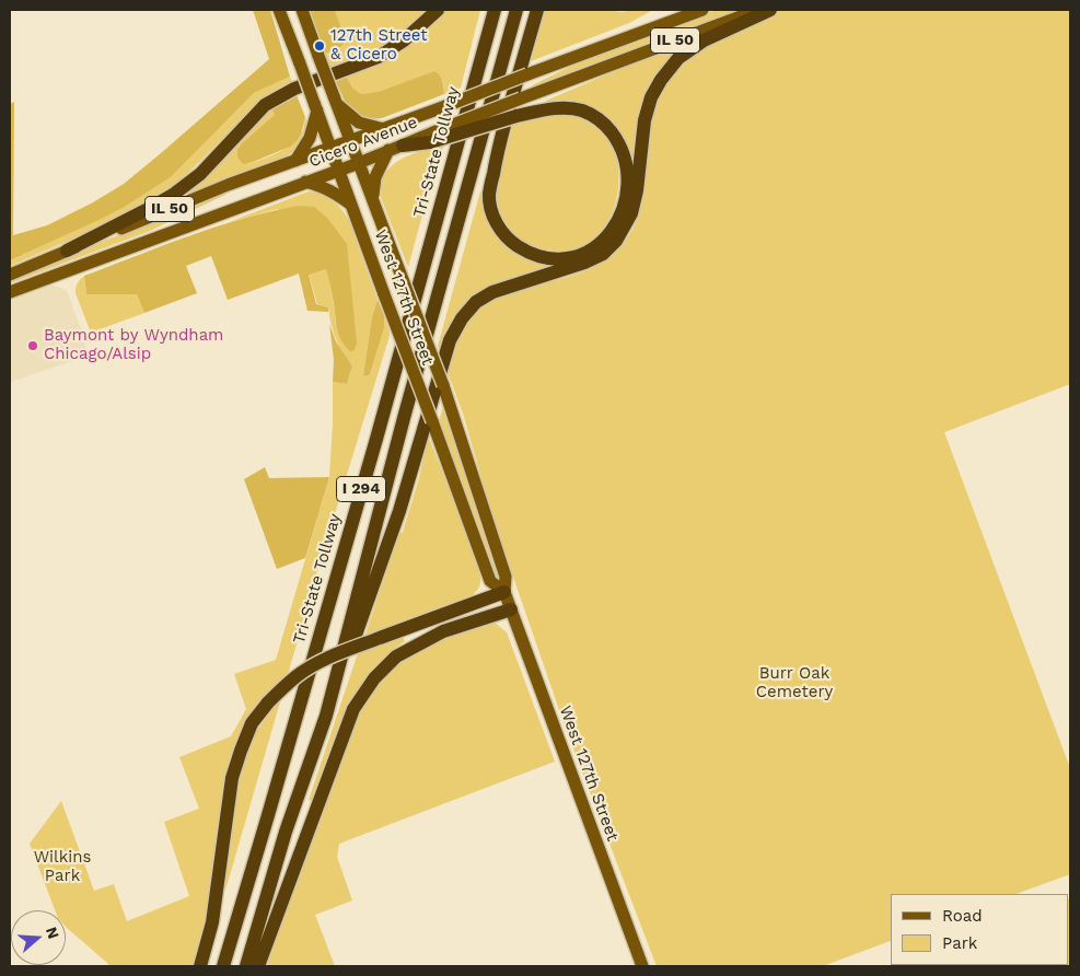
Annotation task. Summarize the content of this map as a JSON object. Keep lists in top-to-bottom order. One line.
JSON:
{"streets":{"highway":["Tri-State Tollway","I 294"],"main road":["IL 50","Cicero Avenue","West 127th Street"]},"crossings":[["Cicero Avenue","West 127th Street"]],"parks":["Burr Oak Cemetery","Wilkins Park"],"places":["127th Street & Cicero","Baymont by Wyndham Chicago/Alsip"],"legend":["Road","Park"],"north":"right"}
